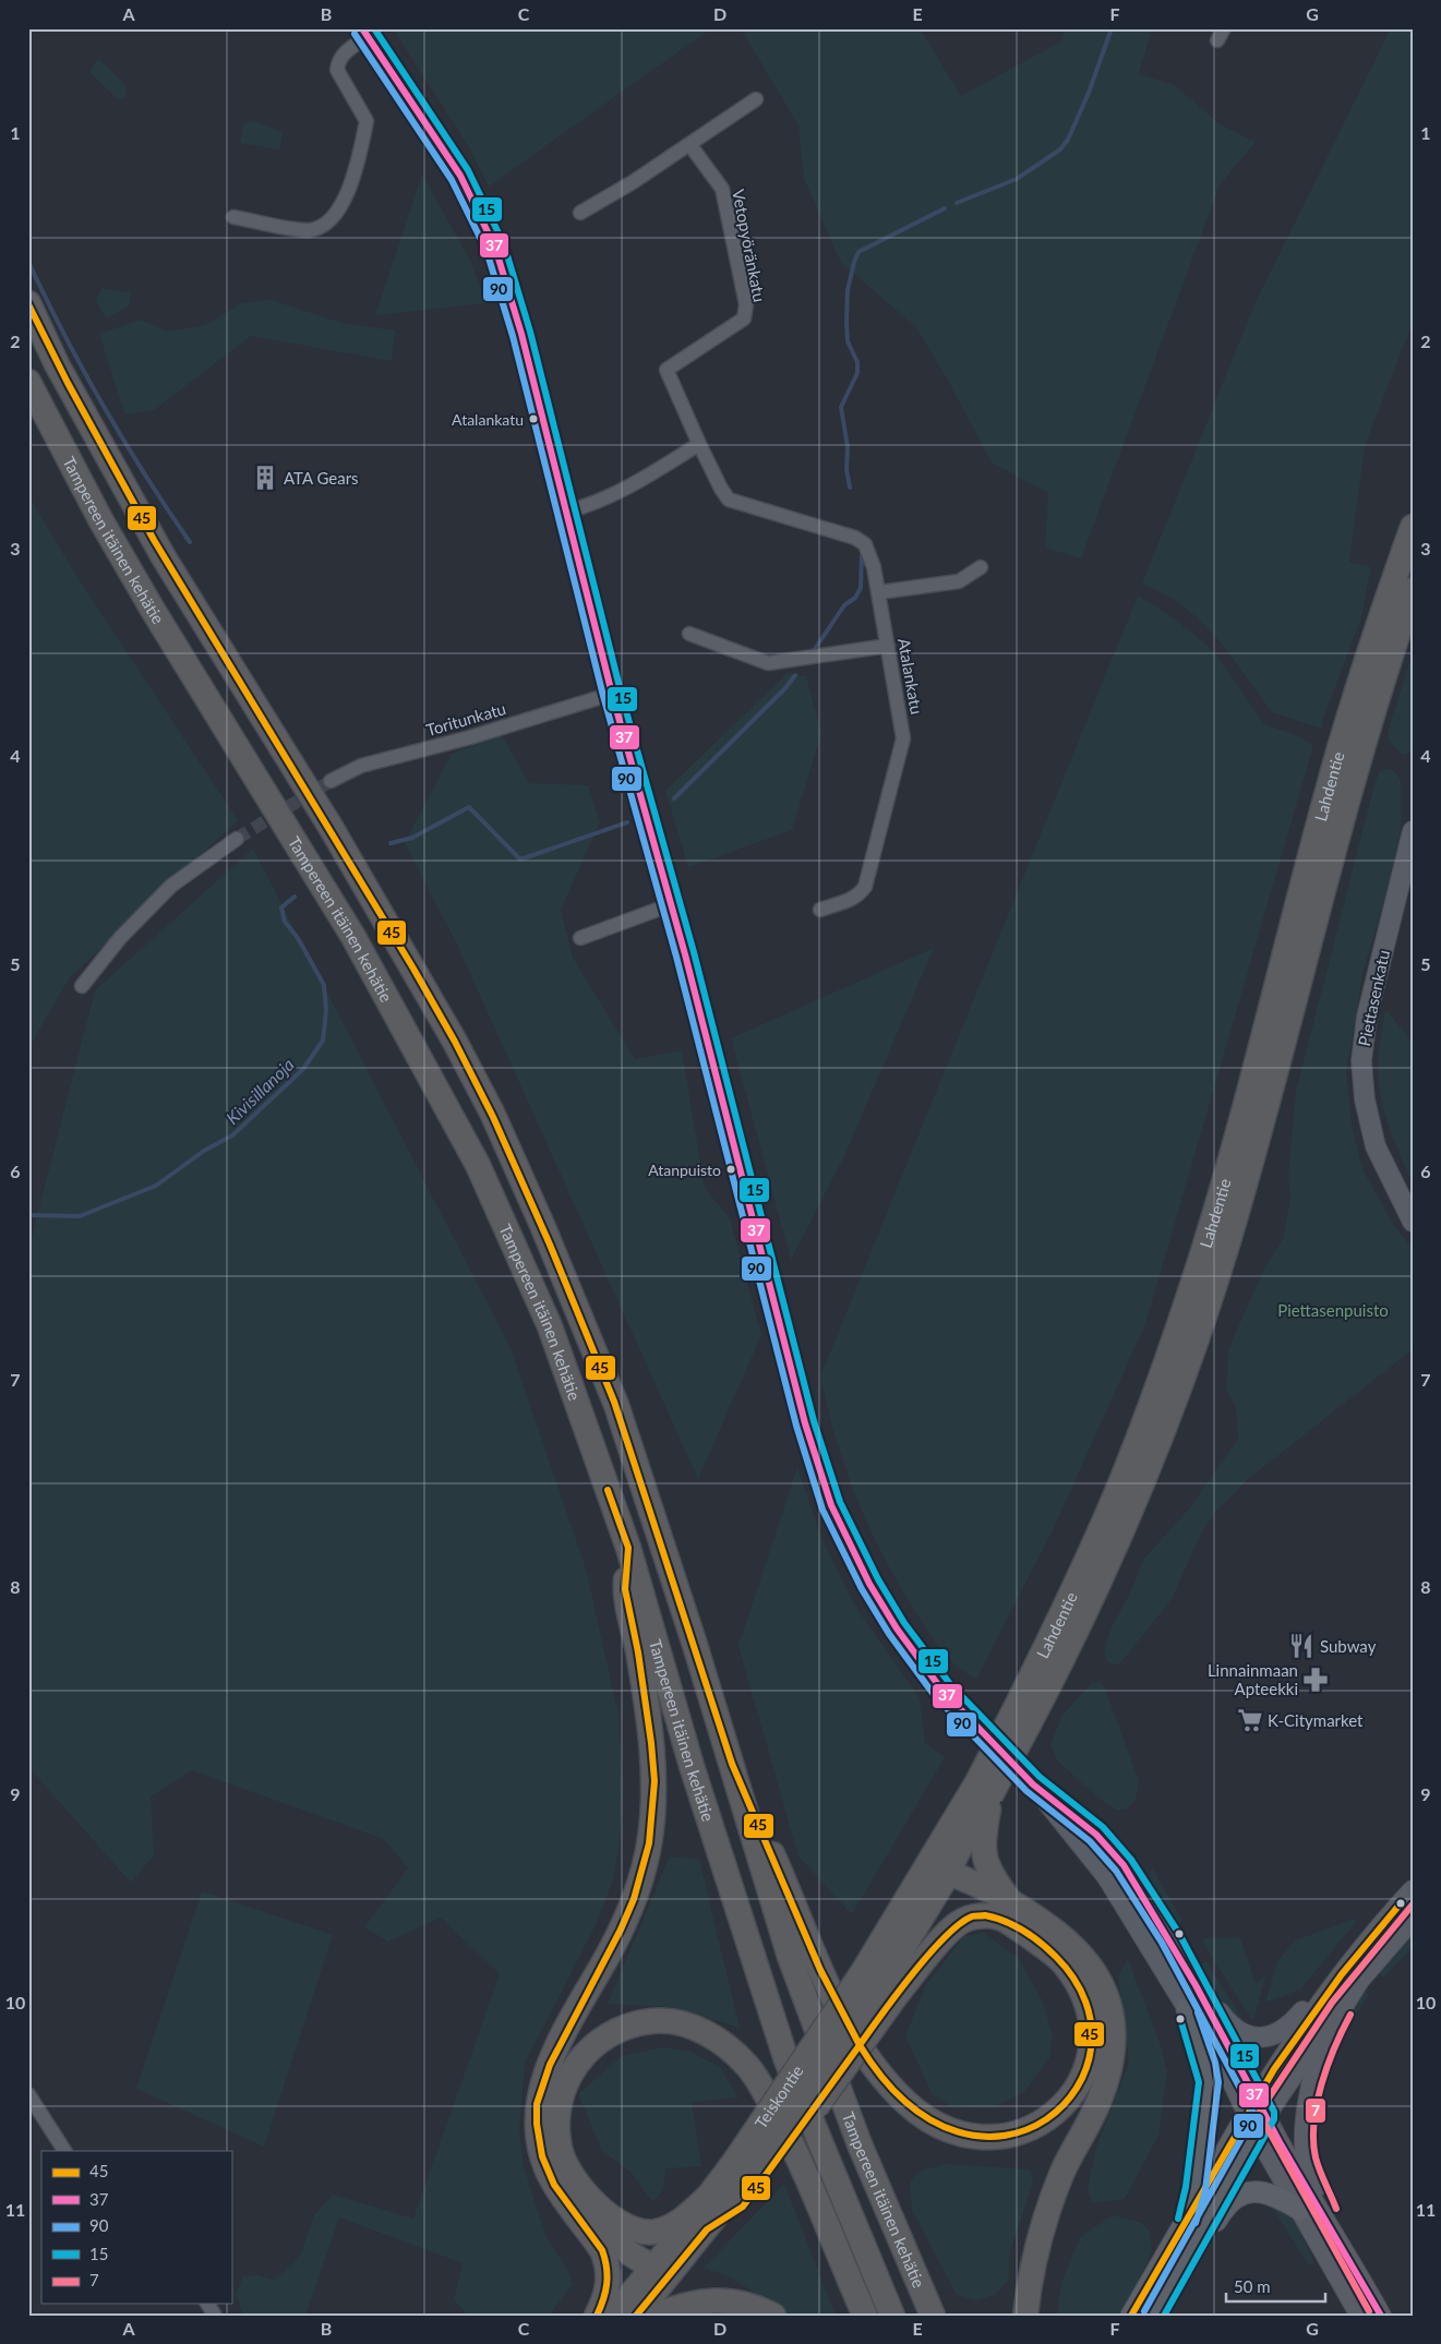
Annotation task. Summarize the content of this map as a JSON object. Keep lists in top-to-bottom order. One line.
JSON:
{"streets":{"highway":["Tampereen itäinen kehätie","Lahdentie","Teiskontie"],"main road":["Piettasenkatu"],"street":["Vetopyöränkatu","Atalankatu","Toritunkatu"]},"crossings":[["Vetopyöränkatu","Atalankatu"],["Lahdentie","Teiskontie"]],"water":["Kivisillanoja"],"parks":["Piettasenpuisto"],"places":{"other":["Atalankatu","Atanpuisto"],"building":["ATA Gears"],"restaurant":["Subway"],"pharmacy":["Linnainmaan Apteekki"],"supermarket":["K-Citymarket"]},"lines":["transit line 37","transit line 15","transit line 90","transit line 45","transit line 7"],"legend":["45","37","90","15","7"],"scale_bar":"50 m","grid":{"columns":["A","B","C","D","E","F","G"],"rows":["1","2","3","4","5","6","7","8","9","10","11"]}}
